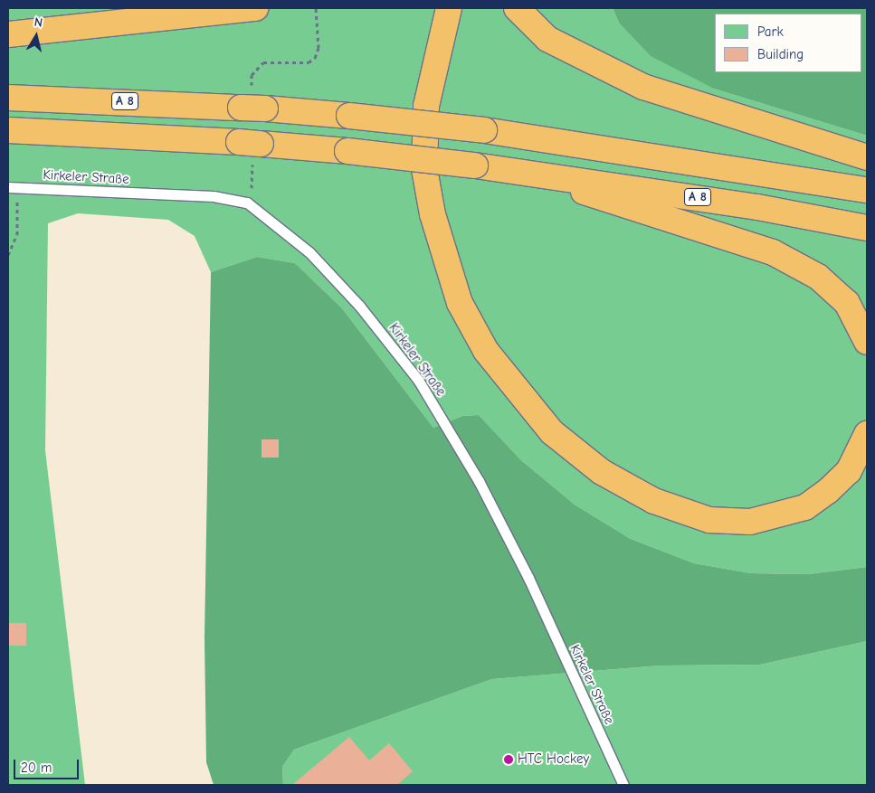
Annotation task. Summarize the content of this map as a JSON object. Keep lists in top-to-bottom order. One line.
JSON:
{"streets":{"highway":["A 8"],"lane":["Kirkeler Straße"]},"places":["HTC Hockey"],"legend":["Park","Building"],"scale_bar":"20 m","north":"top"}
